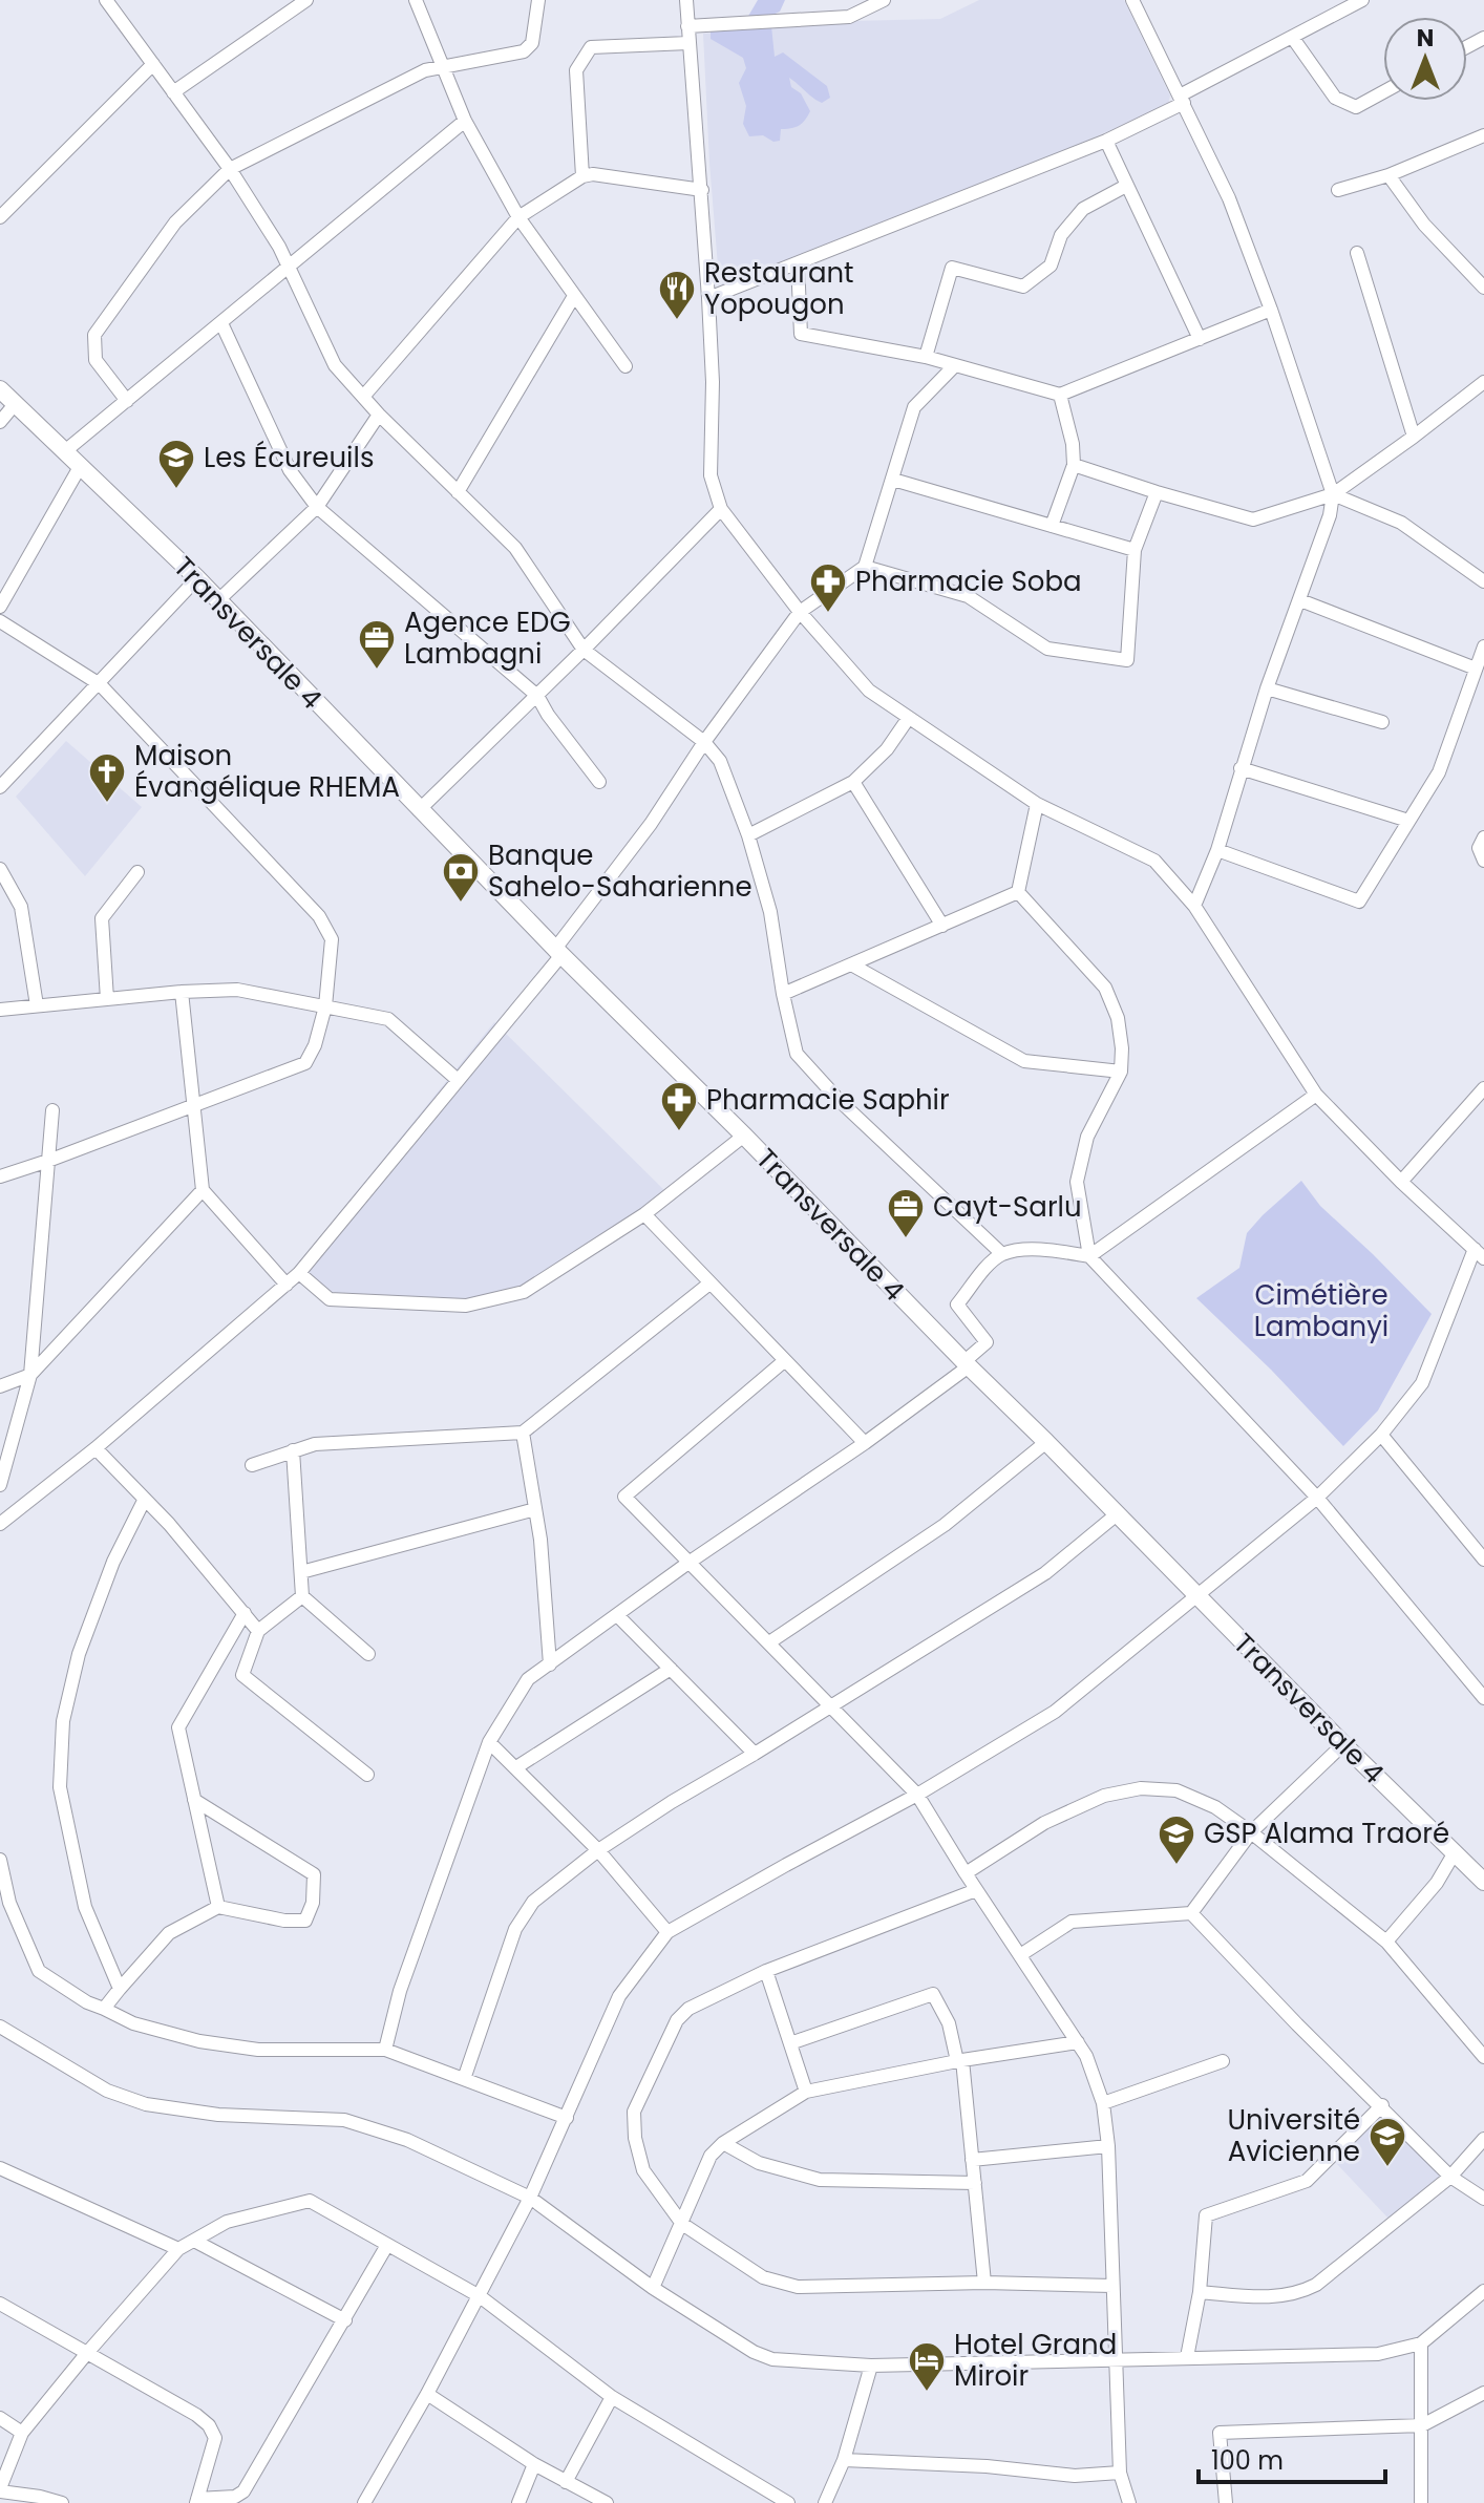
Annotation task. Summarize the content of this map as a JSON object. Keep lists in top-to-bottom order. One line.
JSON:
{"streets":{"main road":["Transversale 4"]},"parks":["Cimétière Lambanyi"],"places":{"restaurant":["Restaurant Yopougon"],"school or university":["Les Écureuils","GSP Alama Traoré","Université Avicienne"],"pharmacy":["Pharmacie Soba","Pharmacie Saphir"],"office":["Agence EDG Lambagni","Cayt-Sarlu"],"church":["Maison Évangélique RHEMA"],"bank":["Banque Sahelo-Saharienne"],"hotel":["Hotel Grand Miroir"]},"scale_bar":"100 m","north":"top"}
